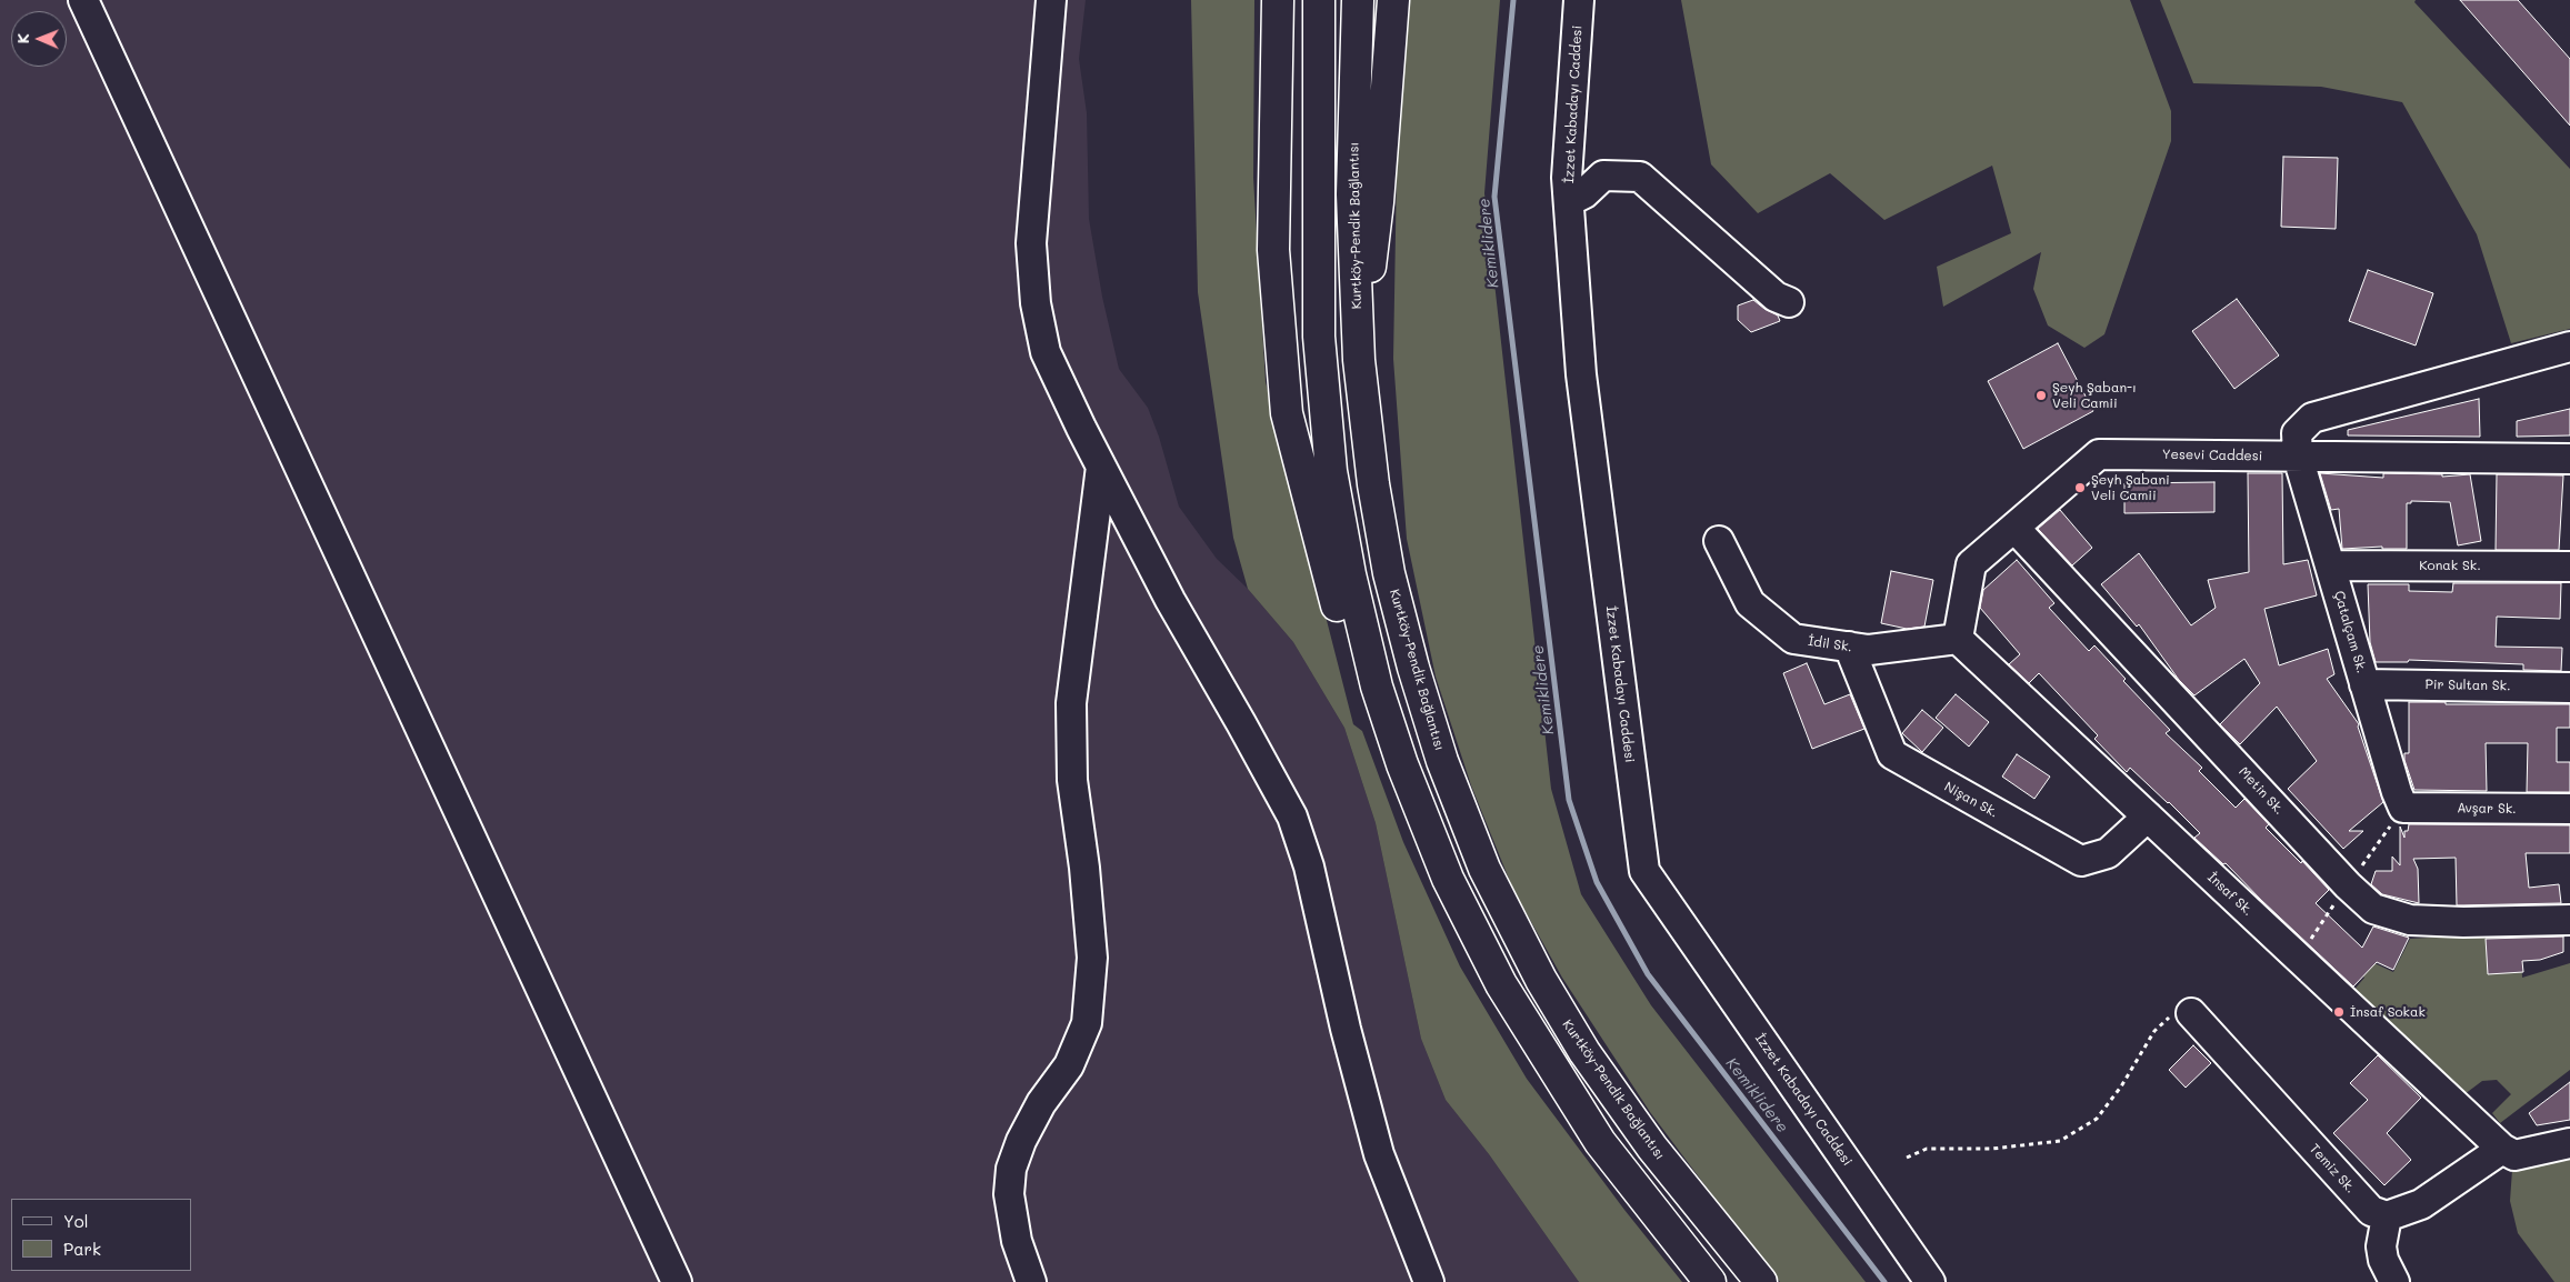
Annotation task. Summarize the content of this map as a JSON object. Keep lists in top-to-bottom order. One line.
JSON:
{"streets":{"highway":["Kurtköy-Pendik Bağlantısı"],"street":["İzzet Kabadayı Caddesi","Yesevi Caddesi","Konak Sk.","Çatalçam Sk.","İdil Sk.","Pir Sultan Sk.","Metin Sk.","Nişan Sk.","Avşar Sk.","İnsaf Sk.","Temiz Sk."]},"crossings":[["Yesevi Caddesi","Çatalçam Sk."],["Yesevi Caddesi","İdil Sk."],["Yesevi Caddesi","Metin Sk."],["Yesevi Caddesi","İnsaf Sk."],["Konak Sk.","Çatalçam Sk."],["Çatalçam Sk.","Pir Sultan Sk."],["Çatalçam Sk.","Avşar Sk."],["İdil Sk.","Nişan Sk."],["İdil Sk.","İnsaf Sk."],["Nişan Sk.","İnsaf Sk."]],"water":["Kemiklidere"],"places":["Şeyh Şaban-ı Veli Camii","Şeyh Şabani Veli Camii","İnsaf Sokak"],"legend":["Yol","Park"],"north":"left"}
